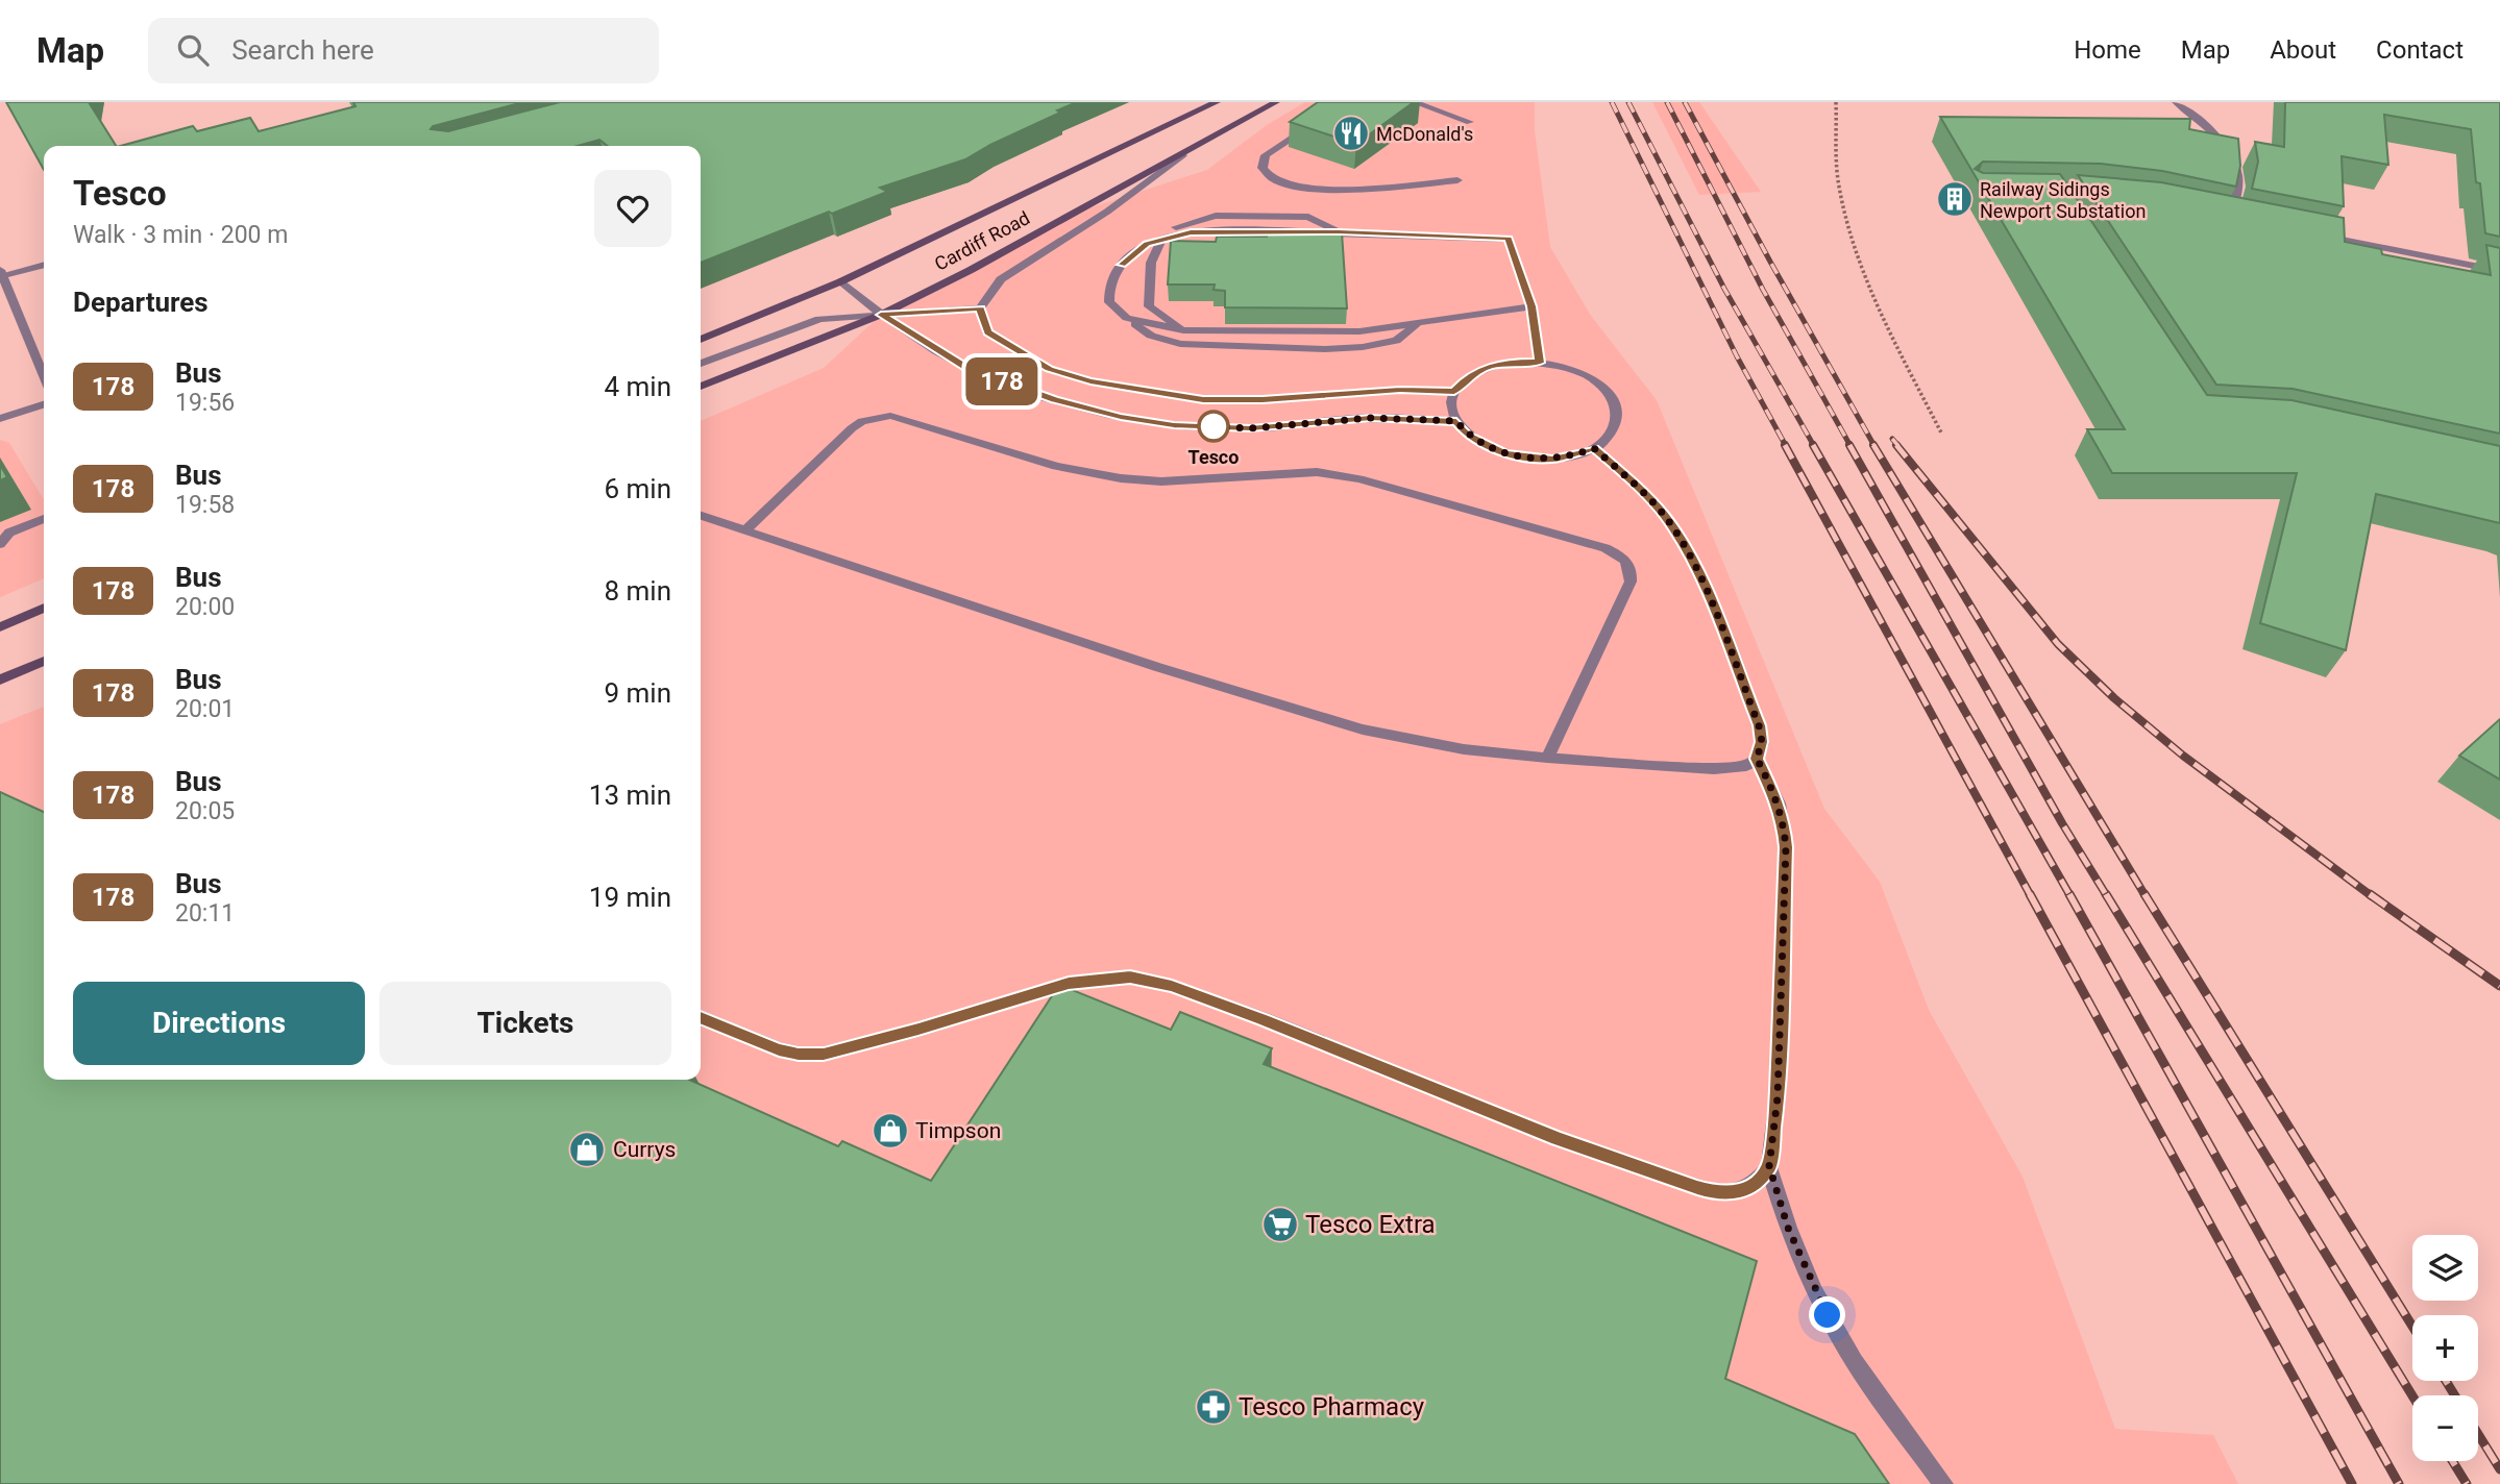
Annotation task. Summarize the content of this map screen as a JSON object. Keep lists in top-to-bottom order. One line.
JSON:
{"streets":{"main road":["Cardiff Road"]},"places":{"restaurant":["McDonald's"],"building":["Railway Sidings Newport Substation"],"other":["Tesco"],"shop":["Timpson","Currys"],"supermarket":["Tesco Extra"],"pharmacy":["Tesco Pharmacy"]},"lines":["bus line 178"],"page":{"header":"Map","search":"Search here","nav":["Home","Map","About","Contact"],"on_map":"178","heading":[["Tesco","Walk · 3 min · 200 m"],"Departures"],"list":[{"mark":"178","name":"Bus","note":"19:56","value":"4 min"},{"mark":"178","name":"Bus","note":"19:58","value":"6 min"},{"mark":"178","name":"Bus","note":"20:00","value":"8 min"},{"mark":"178","name":"Bus","note":"20:01","value":"9 min"},{"mark":"178","name":"Bus","note":"20:05","value":"13 min"},{"mark":"178","name":"Bus","note":"20:11","value":"19 min"}],"buttons":["Directions","Tickets"],"map_buttons":["+","−"]}}
